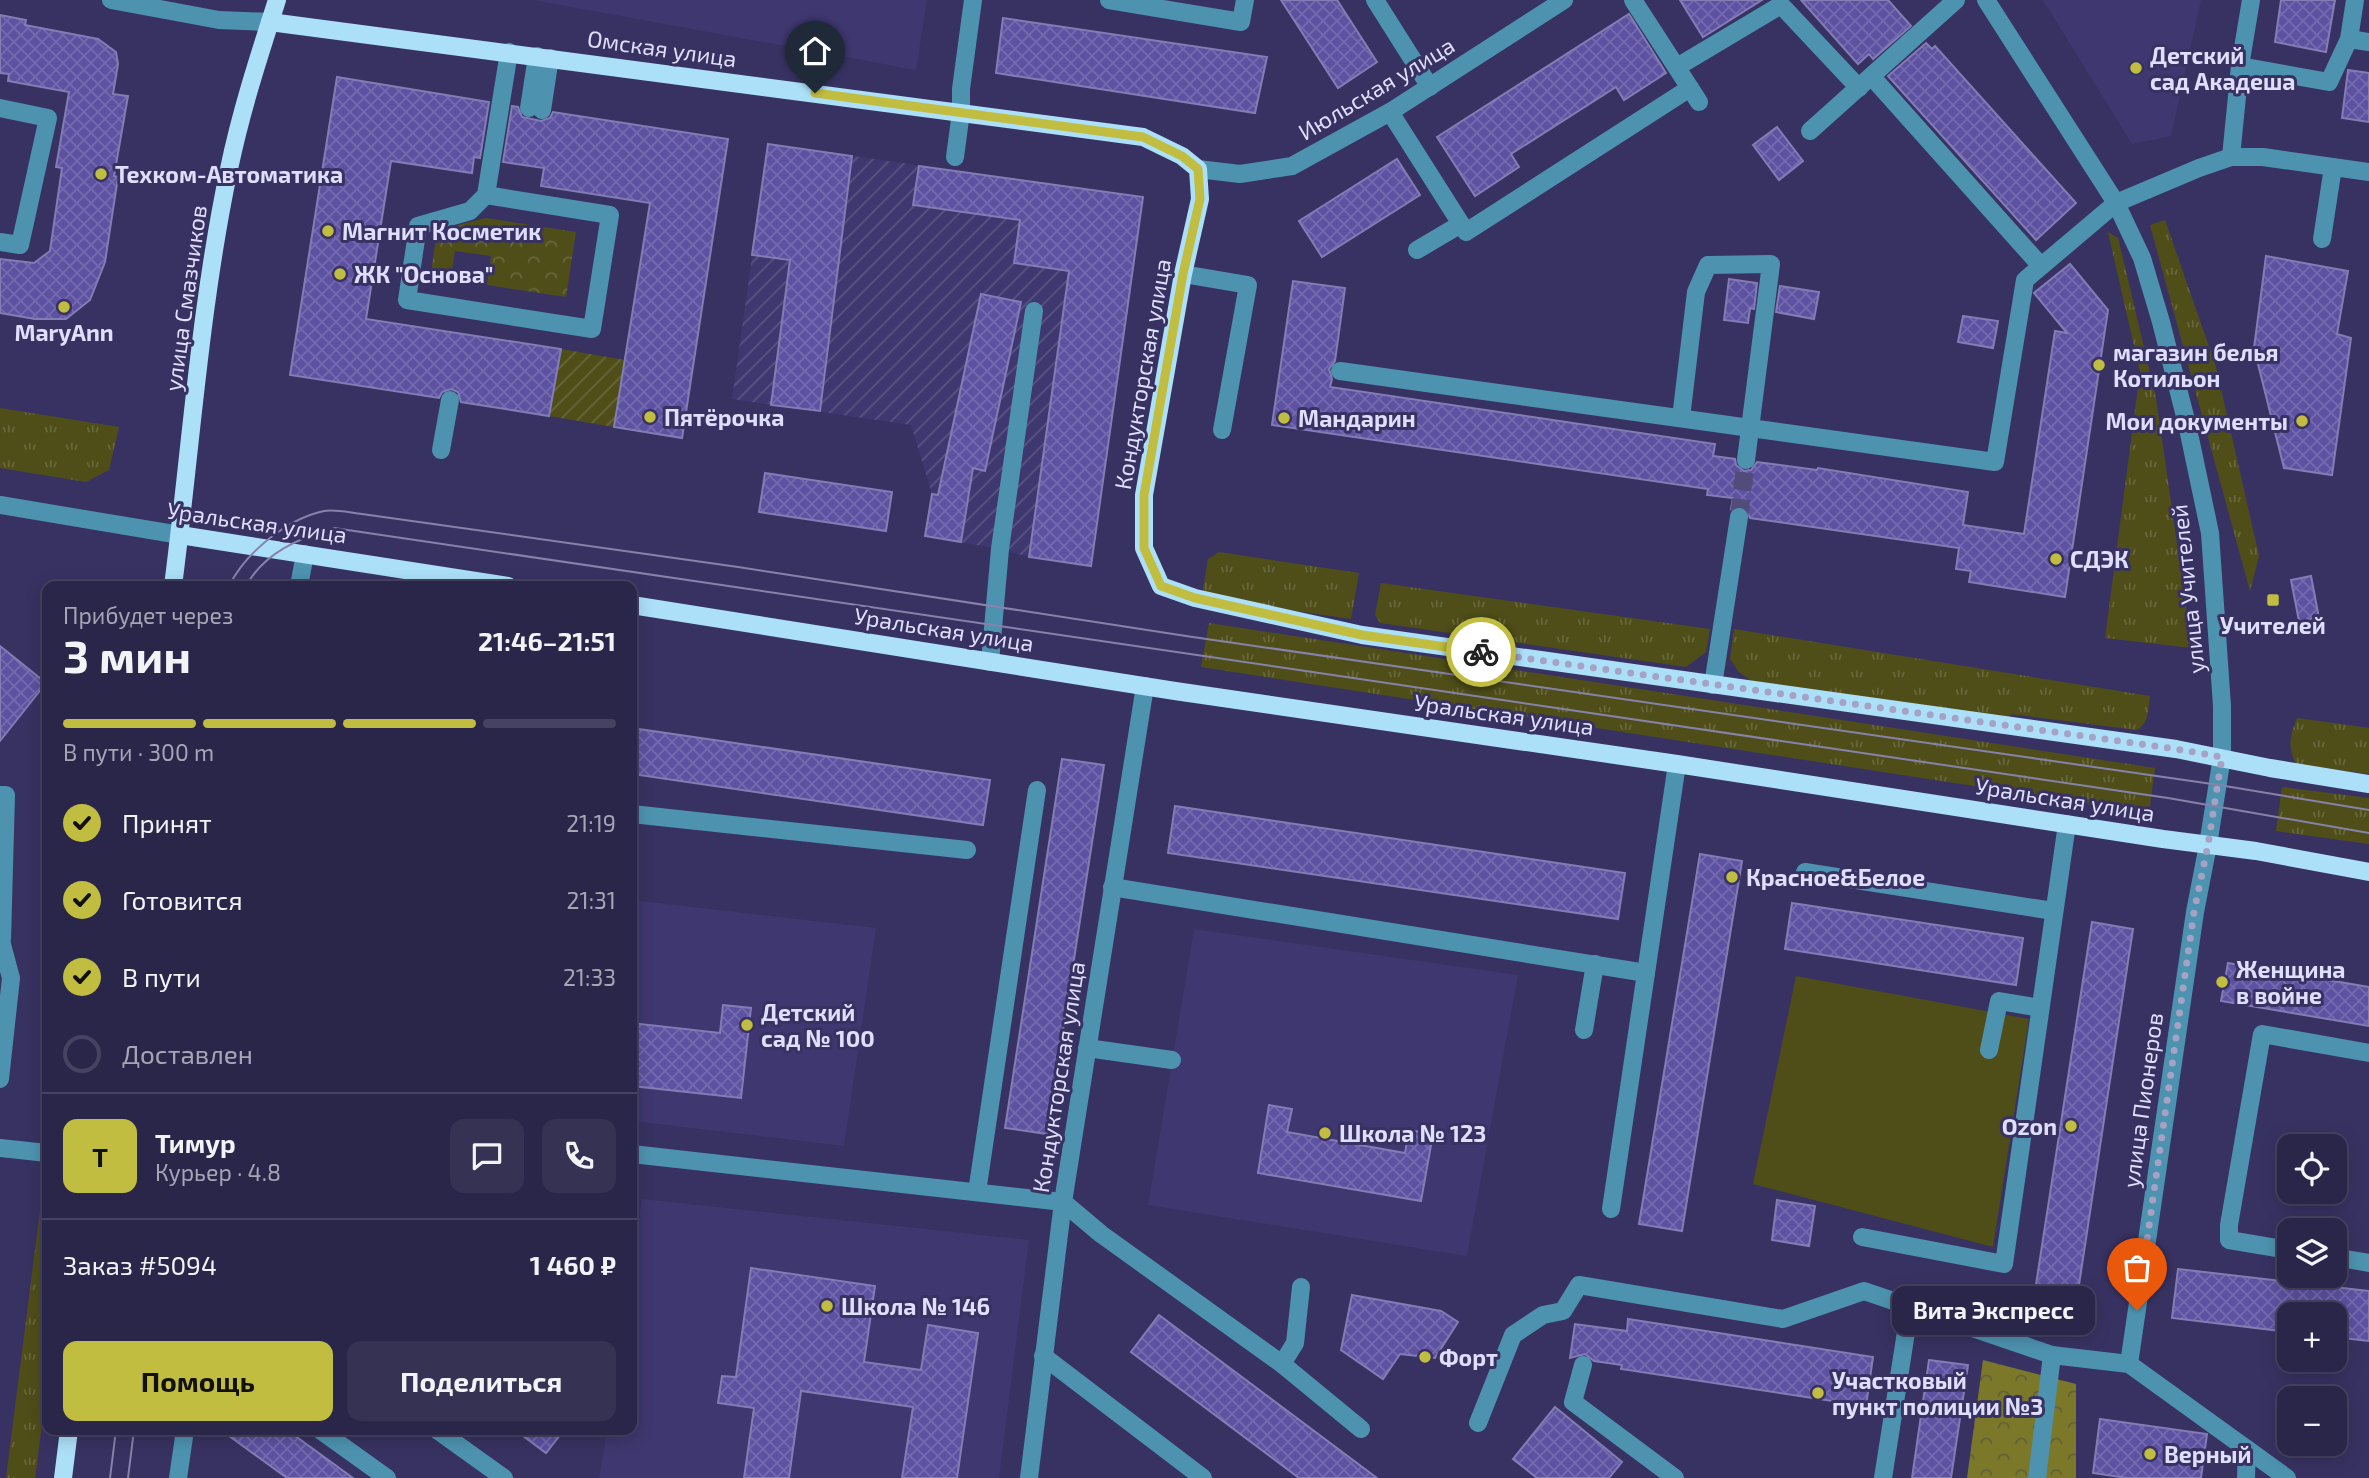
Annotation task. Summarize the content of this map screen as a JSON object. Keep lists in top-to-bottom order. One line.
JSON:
{"streets":{"main road":["Омская улица","улица Смазчиков","Кондукторская улица","Уральская улица"],"street":["Июльская улица","улица Учителей","улица Пионеров"]},"crossings":[["Омская улица","Июльская улица"],["Омская улица","улица Смазчиков"],["Омская улица","Кондукторская улица"],["Июльская улица","Кондукторская улица"],["улица Смазчиков","Уральская улица"],["Кондукторская улица","Уральская улица"],["Уральская улица","улица Учителей"],["Уральская улица","улица Пионеров"],["улица Учителей","улица Пионеров"]],"places":{"other":["Детский сад Акадеша","Техком-Автоматика","Магнит Косметик","ЖК \"Основа\"","MaryAnn","магазин белья Котильон","Пятёрочка","Мандарин","Мои документы","СДЭК","Красное&Белое","Женщина в войне","Детский сад № 100","Ozon","Школа № 123","Школа № 146","Вита Экспресс","Форт","Участковый пункт полиции №3","Верный"],"transit":["Учителей"]},"page":{"heading":["3 мин","Прибудет через","21:46–21:51"],"panel":["Тимур","Курьер · 4.8","Заказ #5094","1 460 ₽"],"bar":"В пути · 300 m","list":[["Принят","21:19"],["Готовится","21:31"],["В пути","21:33"],"Доставлен"],"round":"Т","map_buttons":["+","−"],"bubble":"Вита Экспресс","buttons":["Помощь","Поделиться"]}}
